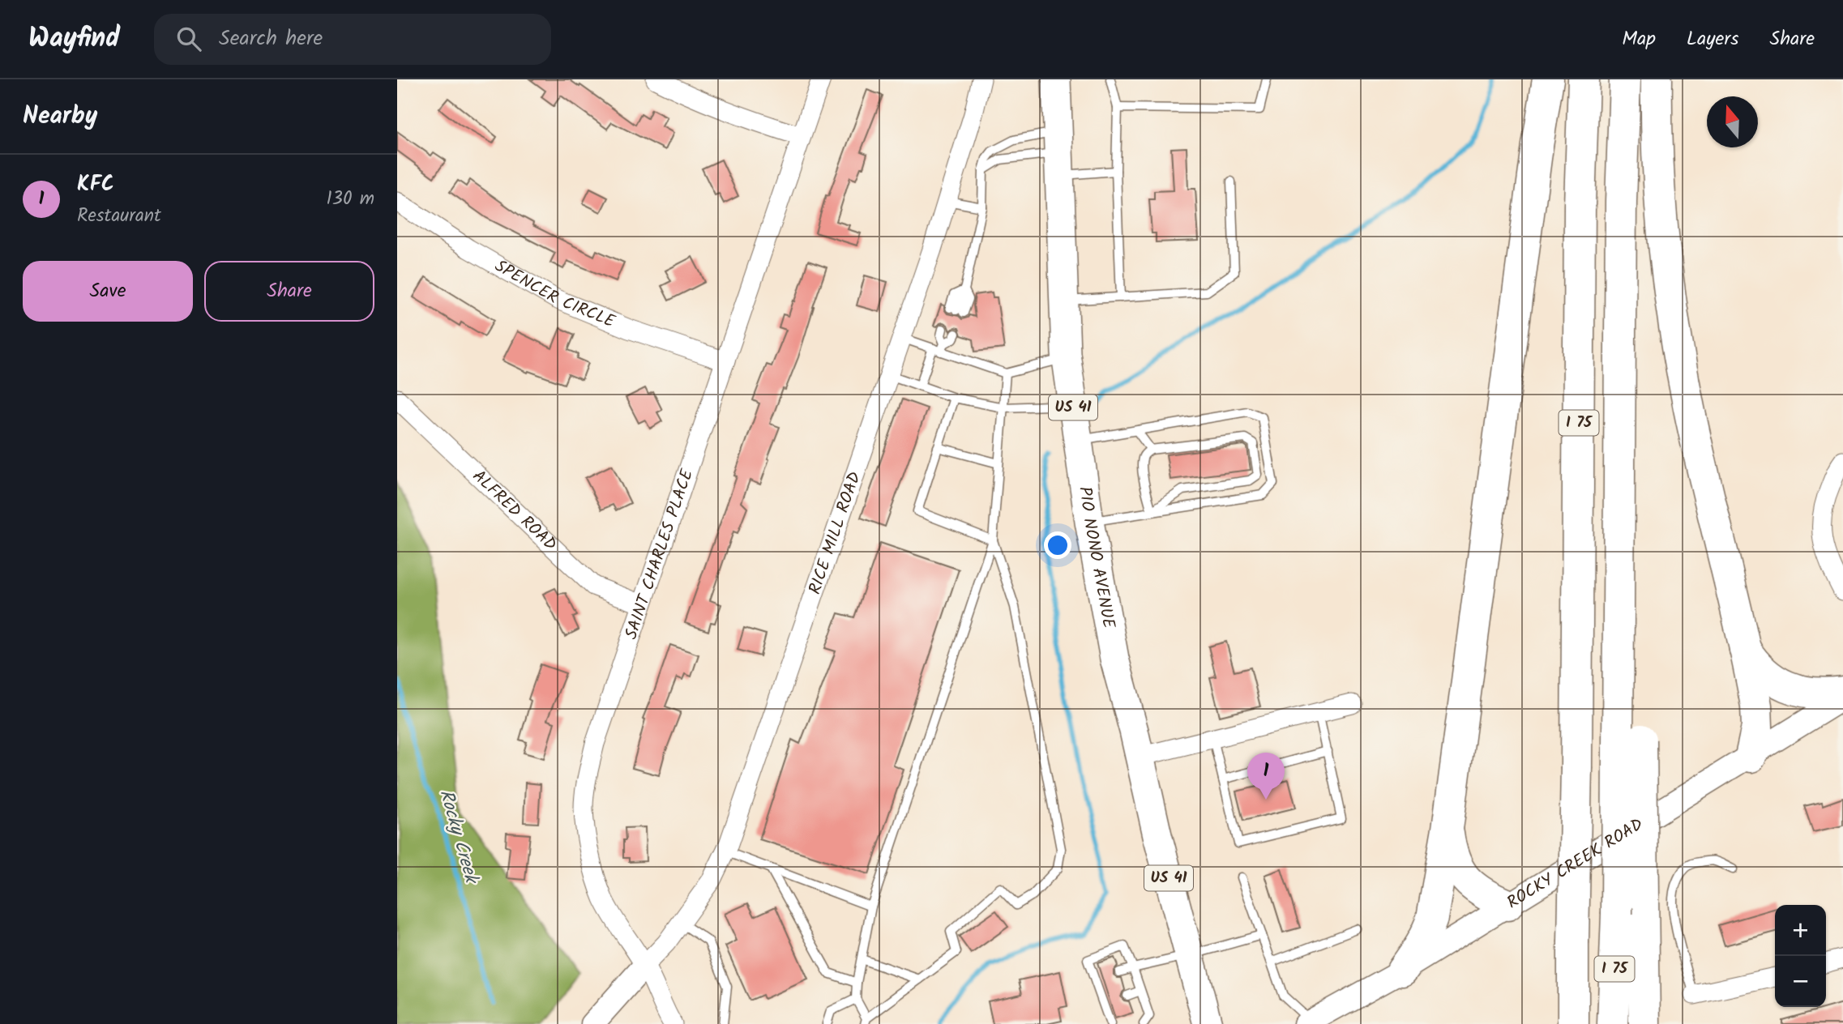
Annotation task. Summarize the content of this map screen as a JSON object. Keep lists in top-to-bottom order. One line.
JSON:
{"streets":{"highway":["I 75"],"main road":["US 41","PIO NONO AVENUE"],"street":["SPENCER CIRCLE","ALFRED ROAD","RICE MILL ROAD","SAINT CHARLES PLACE","ROCKY CREEK ROAD"]},"crossings":[["SPENCER CIRCLE","SAINT CHARLES PLACE"],["ALFRED ROAD","SAINT CHARLES PLACE"],["RICE MILL ROAD","SAINT CHARLES PLACE"]],"water":["Rocky Creek"],"north":"top","page":{"header":"Wayfind","search":"Search here","nav":["Map","Layers","Share"],"heading":"Nearby","list":[{"mark":"1","name":"KFC","note":"Restaurant","value":"130 m"}],"buttons":["Save","Share"],"pins":"1","map_buttons":["+","−"]}}
